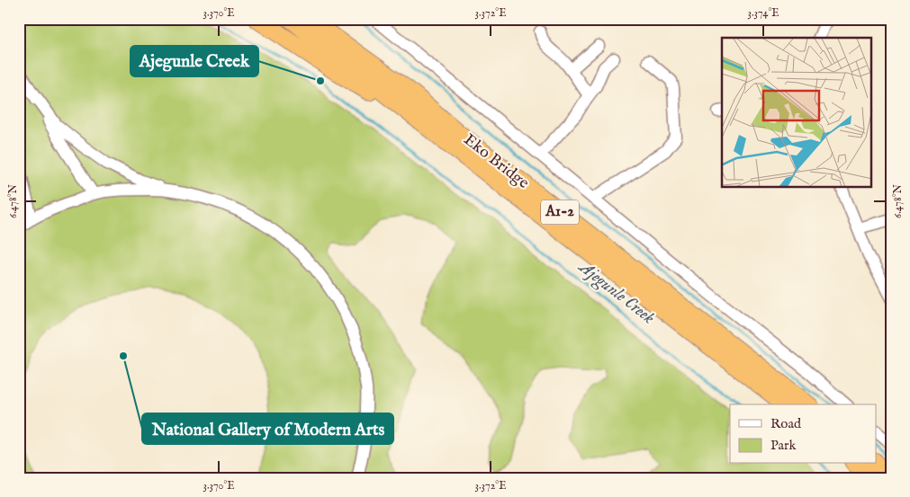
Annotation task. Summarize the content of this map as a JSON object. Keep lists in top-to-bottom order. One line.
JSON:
{"streets":{"highway":["Eko Bridge","A1-2"]},"water":["Ajegunle Creek"],"places":["Ajegunle Creek","National Gallery of Modern Arts"],"legend":["Road","Park"],"coordinates":["3.370°E","3.372°E","3.374°E","6.478°N"]}
